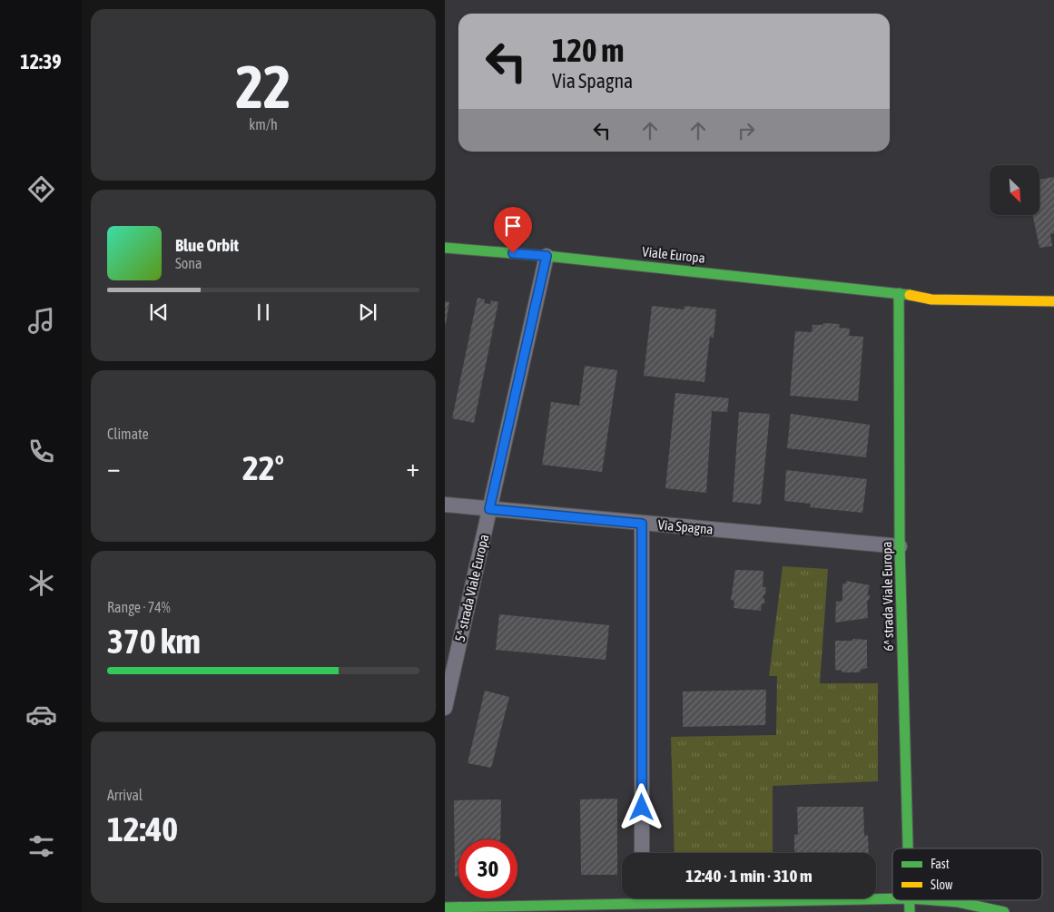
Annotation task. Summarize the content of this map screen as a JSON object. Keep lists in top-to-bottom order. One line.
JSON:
{"streets":{"street":["Viale Europa","Via Spagna","5^ strada Viale Europa","6^ strada Viale Europa"]},"crossings":[["Viale Europa","5^ strada Viale Europa"],["Viale Europa","6^ strada Viale Europa"],["Via Spagna","5^ strada Viale Europa"],["Via Spagna","6^ strada Viale Europa"]],"legend":["Fast","Slow"],"north":"bottom right","page":{"tabs":"12:39","tile":[["22","km/h"],"Climate",["Range · 74%","370 km"],["Arrival","12:40"]],"turn":["120 m","Via Spagna"],"song":["Blue Orbit","Sona"],"heat":["−","22°","+"],"limit":"30","trip":"12:40 · 1 min · 310 m"}}
